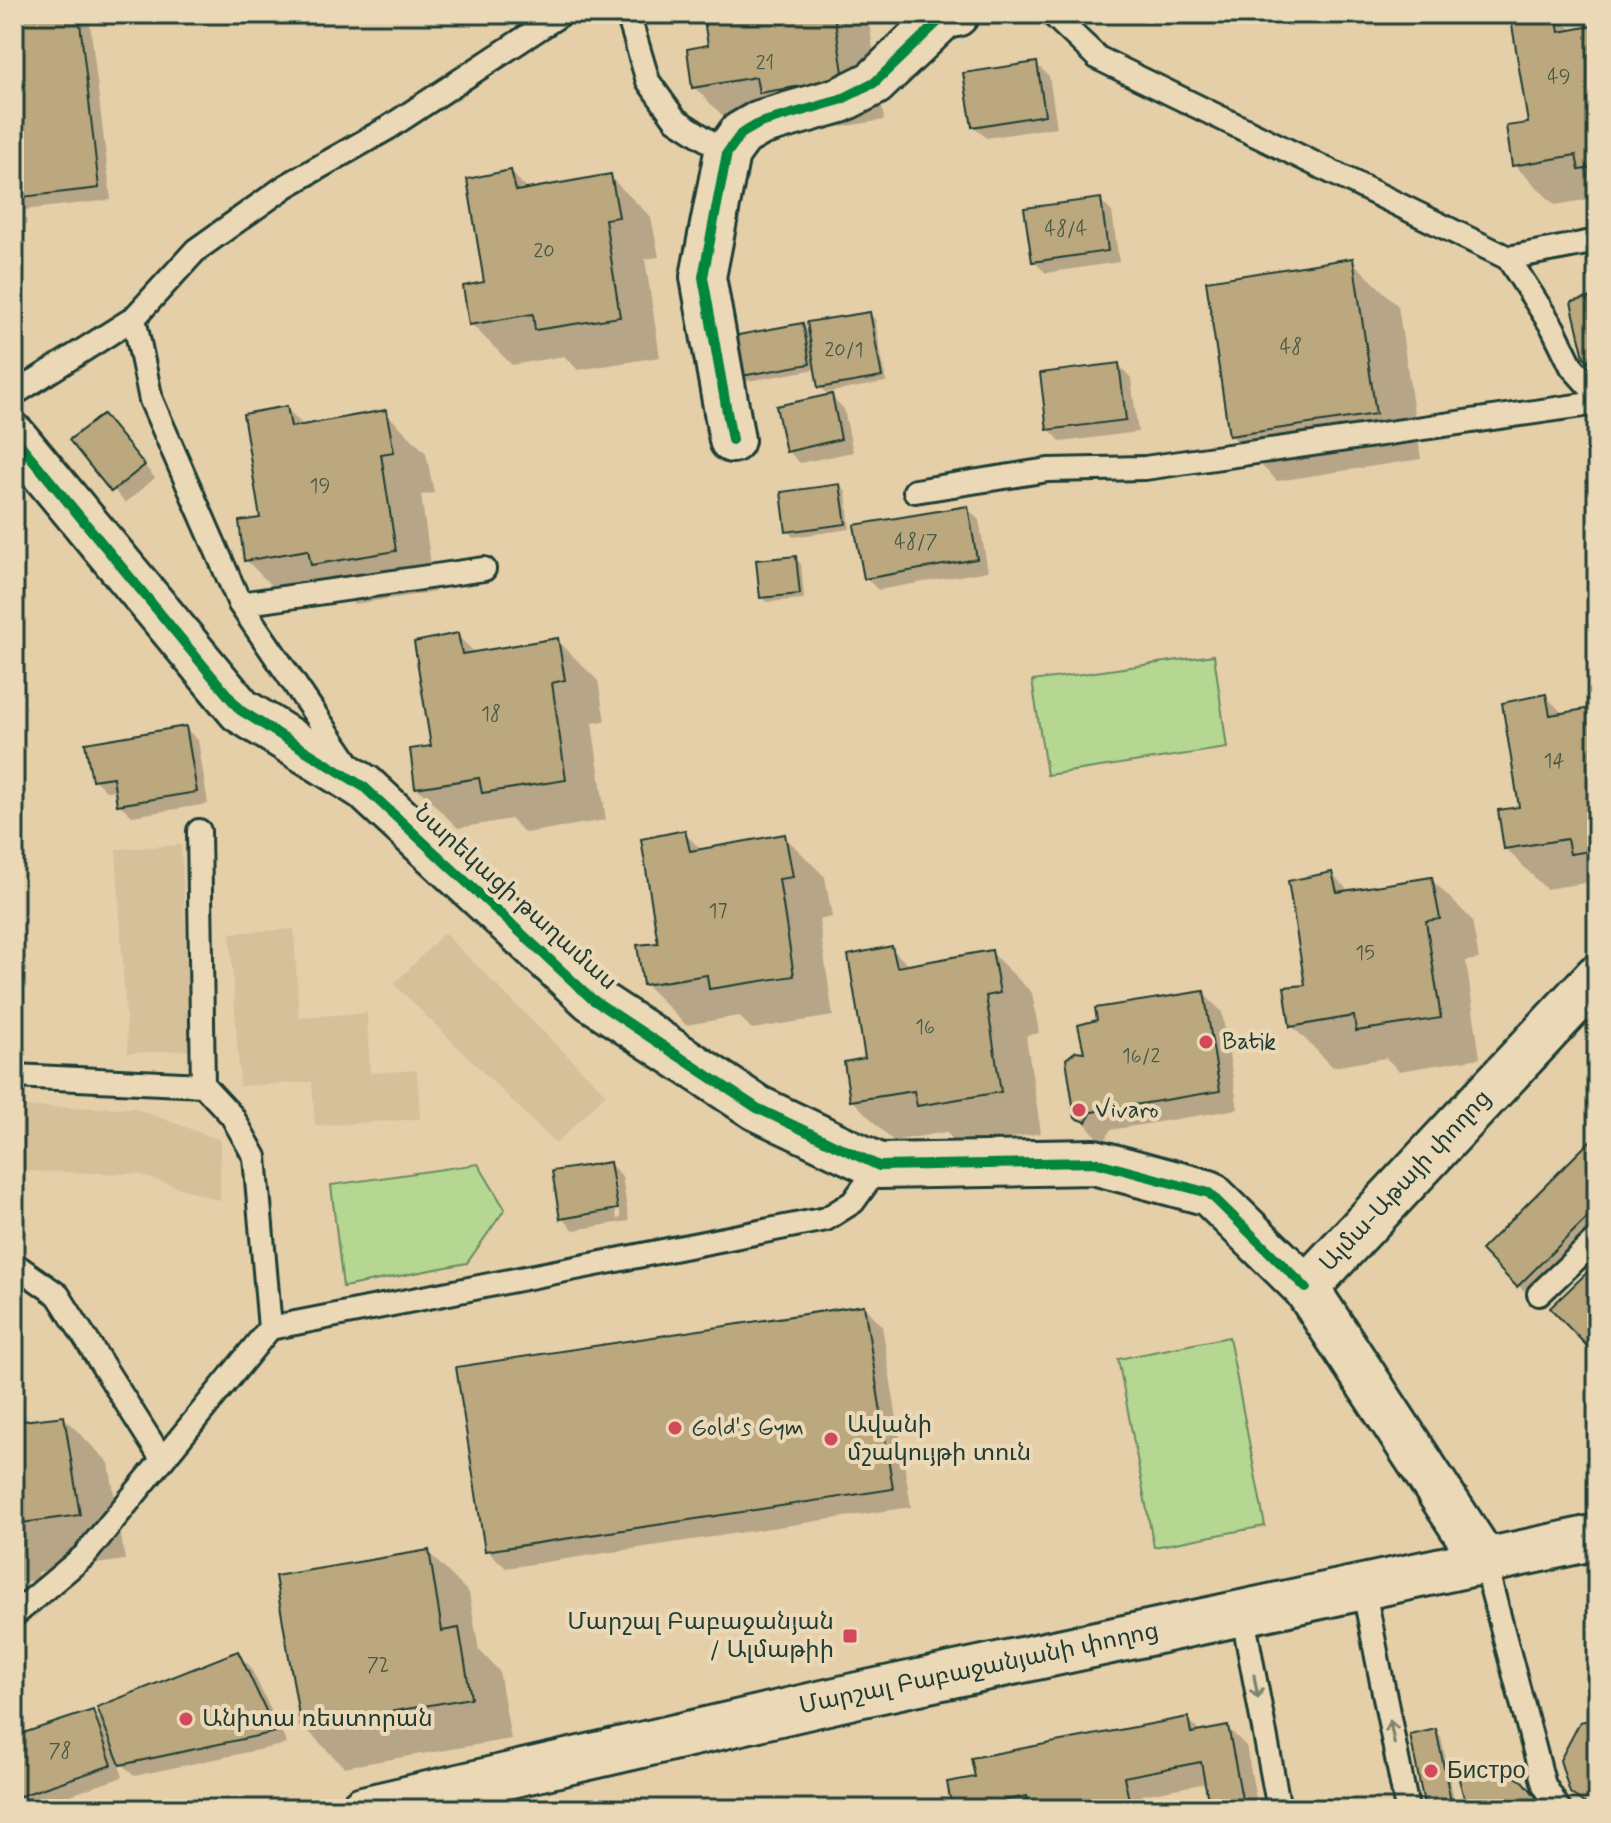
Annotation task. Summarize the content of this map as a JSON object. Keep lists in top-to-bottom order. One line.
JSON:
{"streets":{"street":["Նարեկացի թաղամաս","Ալմա-Աթայի փողոց","Մարշալ Բաբաջանյանի փողոց"]},"crossings":[["Նարեկացի թաղամաս","Ալմա-Աթայի փողոց"],["Ալմա-Աթայի փողոց","Մարշալ Բաբաջանյանի փողոց"]],"places":{"other":["Batik","Vivaro","Gold's Gym","Ավանի մշակույթի տուն","Անիտա ռեստորան","Бистро"],"transit":["Մարշալ Բաբաջանյան / Ալմաթիի"]},"house_numbers":["21","49","48/4","20","48","20/1","19","48/7","18","14","17","15","16","16/2","72","78"]}
